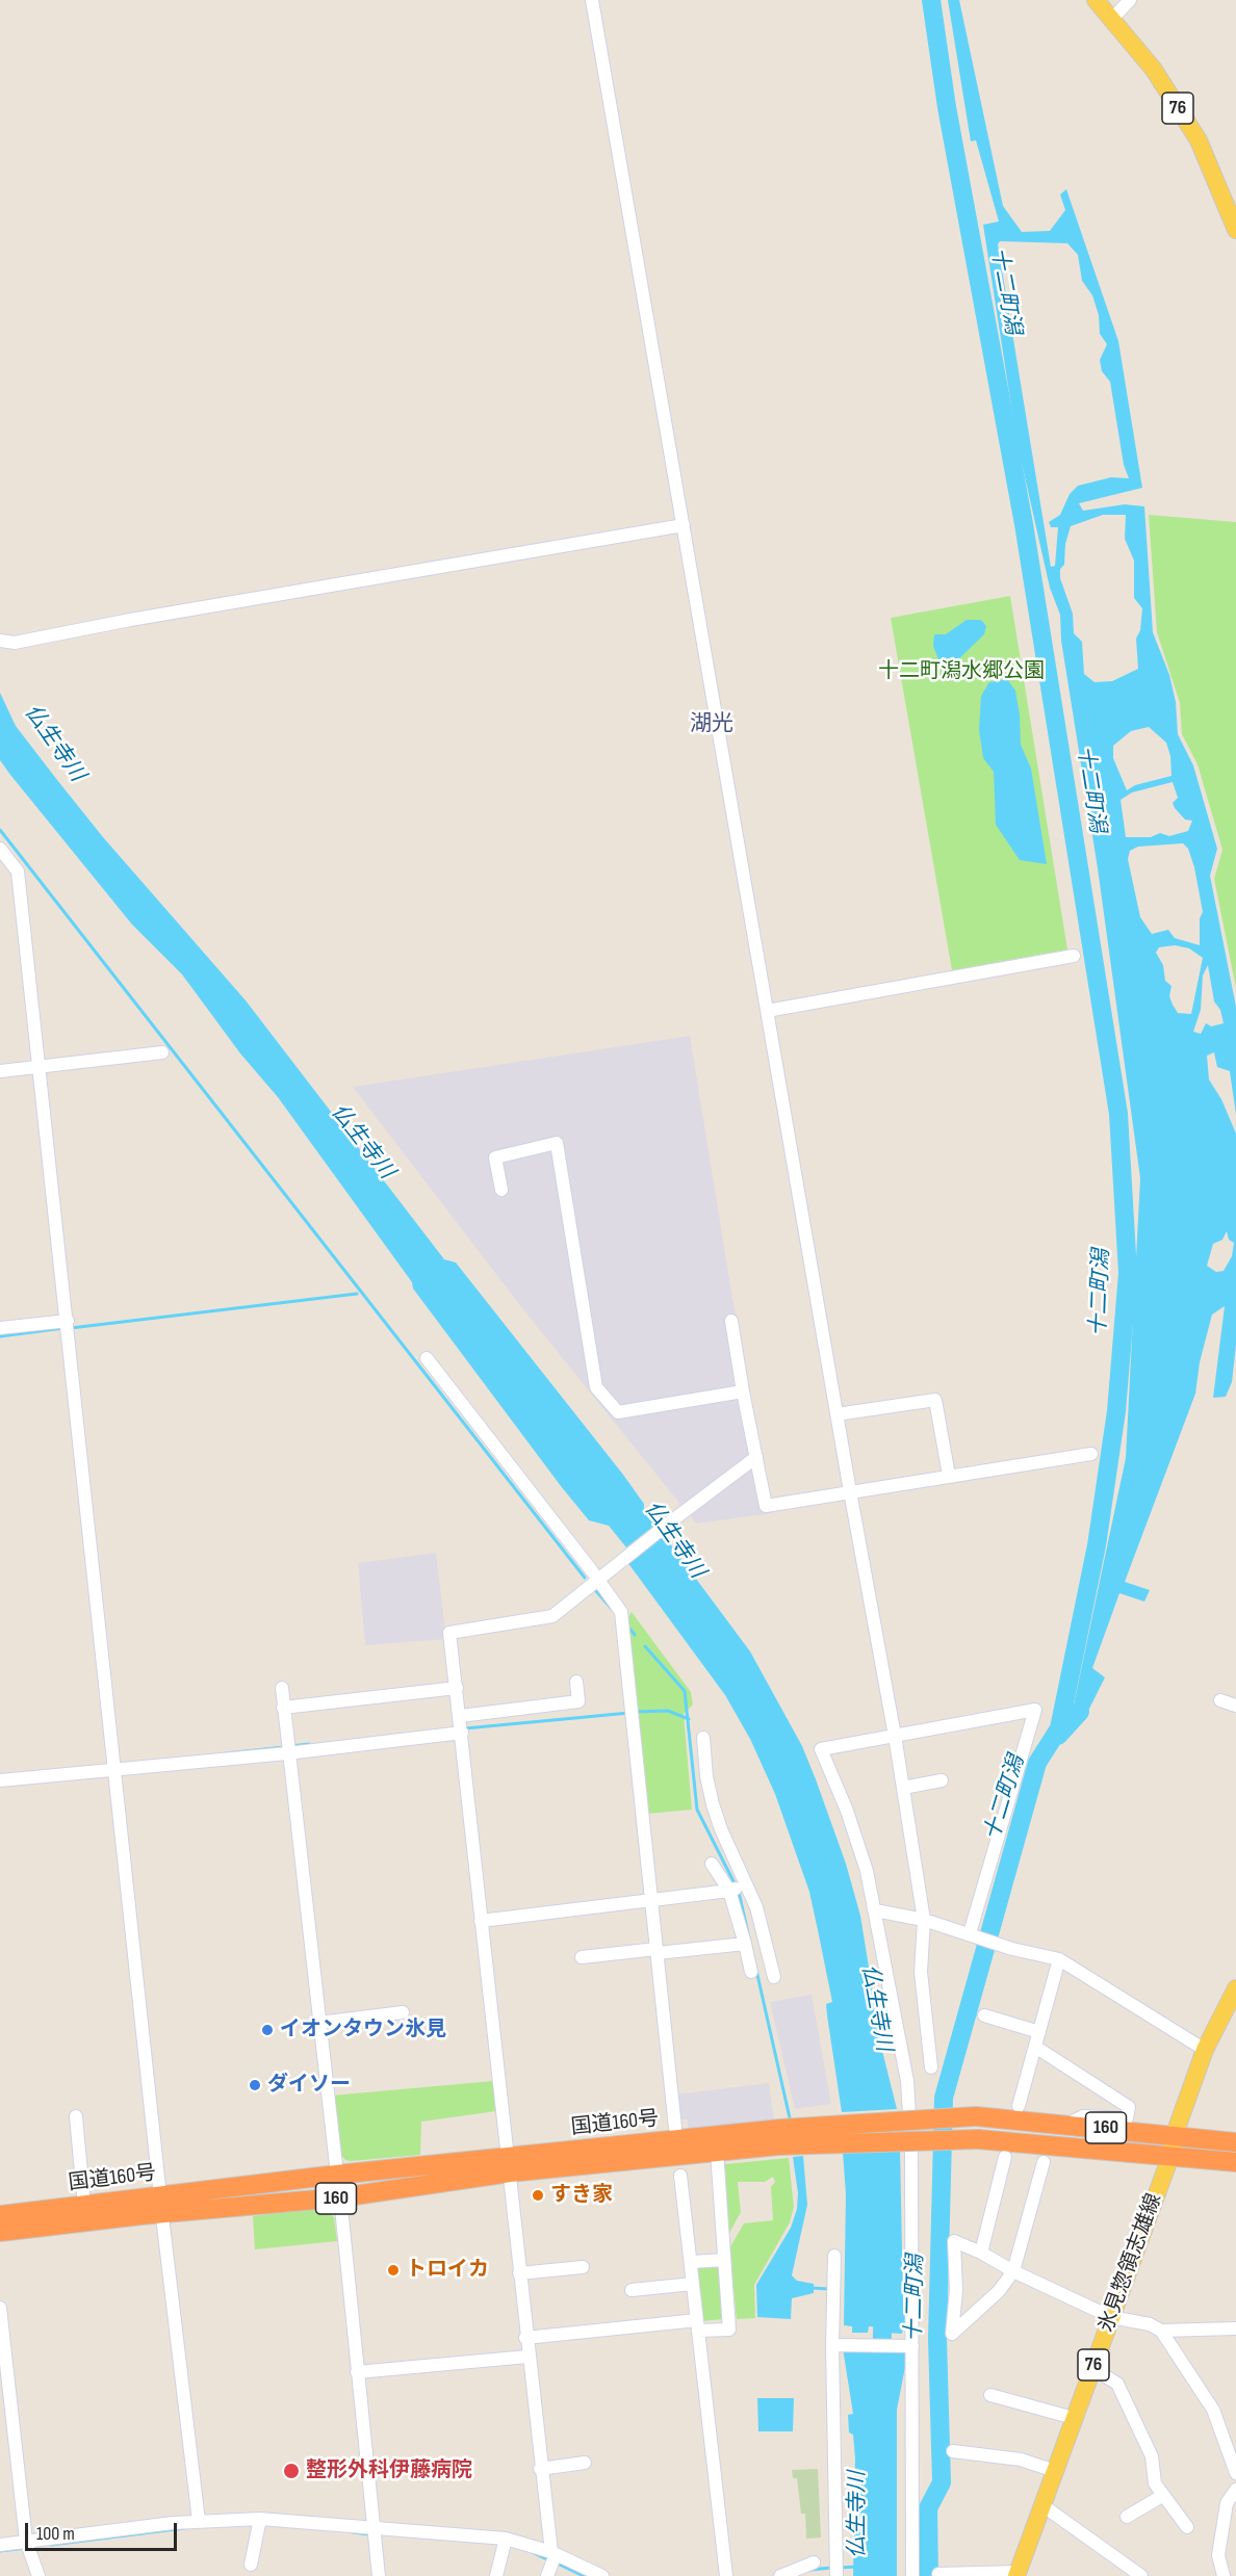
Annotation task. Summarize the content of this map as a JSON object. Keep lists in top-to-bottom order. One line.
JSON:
{"streets":{"highway":["国道160号","160"],"main road":["76","氷見惣領志雄線"]},"crossings":[["国道160号","氷見惣領志雄線"]],"districts":["湖光"],"water":["十二町潟","仏生寺川"],"parks":["十二町潟水郷公園"],"places":["イオンタウン氷見","ダイソー","すき家","トロイカ","整形外科伊藤病院"],"scale_bar":"100 m"}
